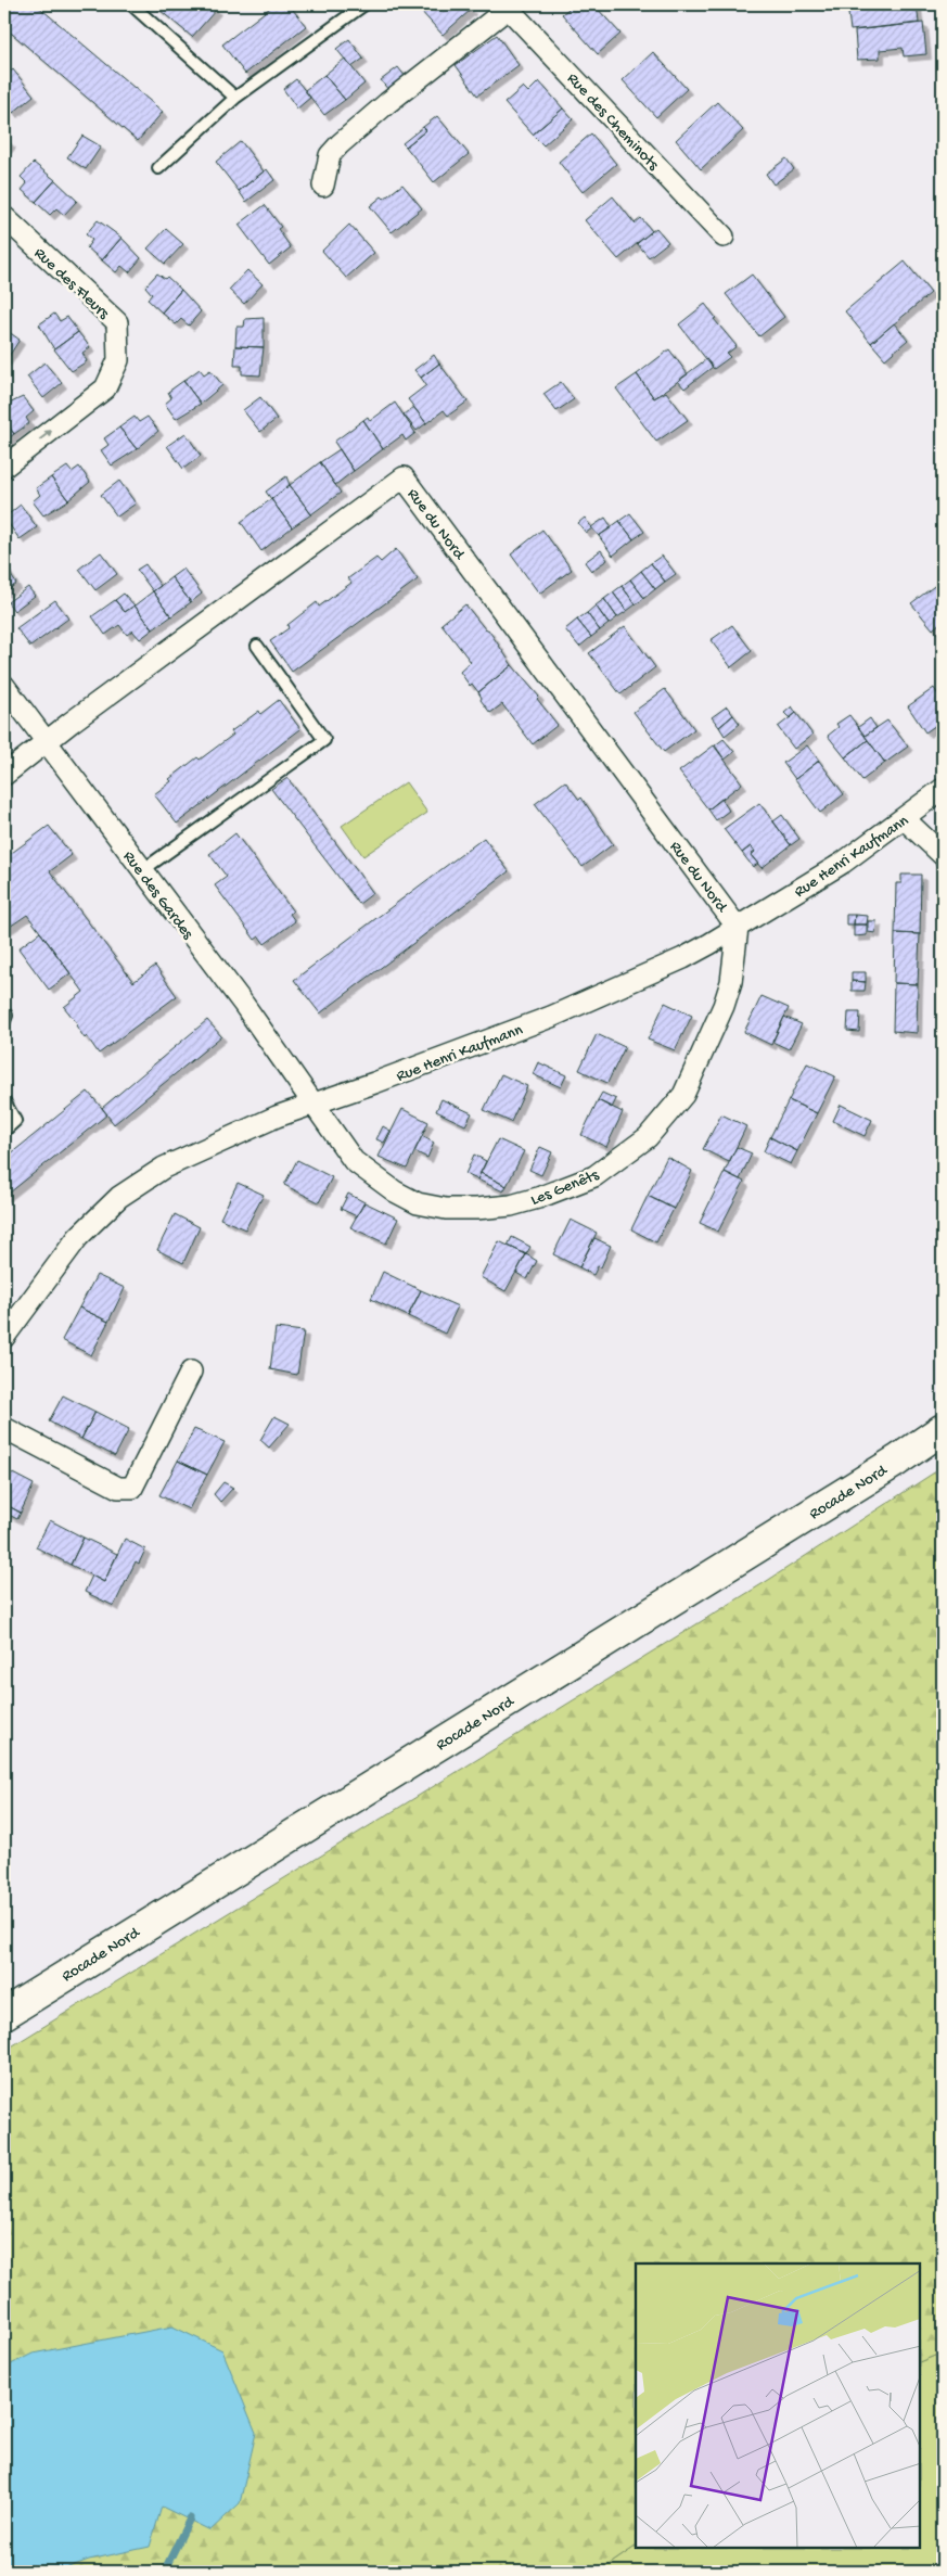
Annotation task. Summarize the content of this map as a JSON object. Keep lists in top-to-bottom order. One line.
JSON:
{"streets":{"main road":["Rocade Nord"],"street":["Rue des Cheminots","Rue des Fleurs","Rue du Nord","Rue Henri Kaufmann","Rue des Gardes","Les Genêts"]},"crossings":[["Rue du Nord","Rue Henri Kaufmann"],["Rue du Nord","Rue des Gardes"],["Rue du Nord","Les Genêts"],["Rue Henri Kaufmann","Rue des Gardes"],["Rue Henri Kaufmann","Les Genêts"],["Rue des Gardes","Les Genêts"]]}
